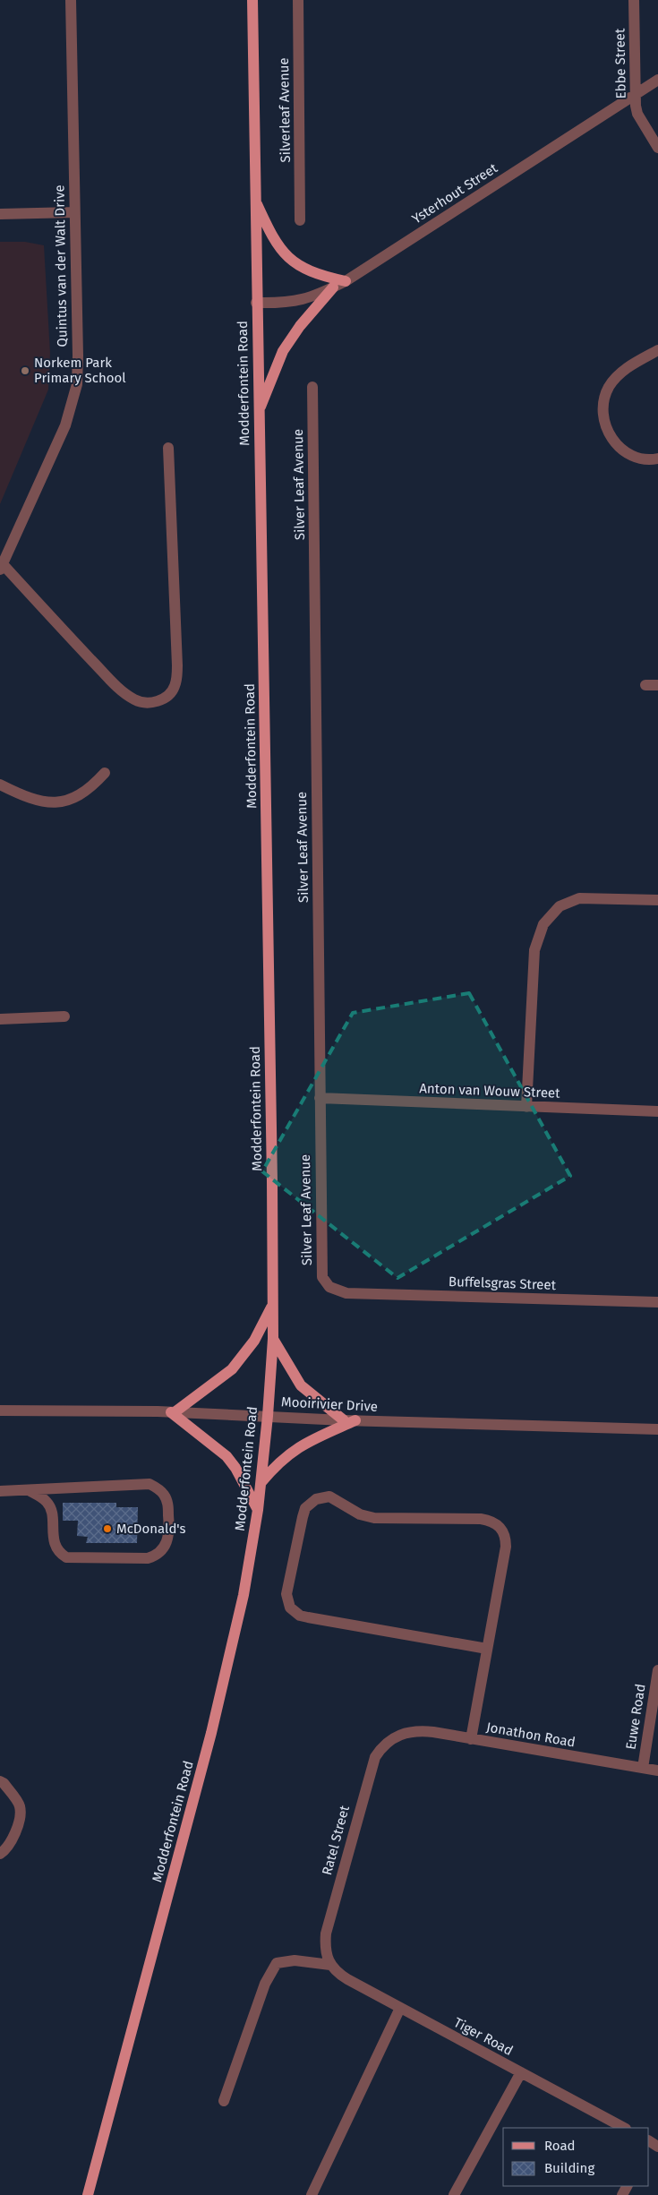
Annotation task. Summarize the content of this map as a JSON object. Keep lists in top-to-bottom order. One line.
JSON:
{"streets":{"main road":["Modderfontein Road"],"street":["Ebbe Street","Silverleaf Avenue","Ysterhout Street","Quintus van der Walt Drive","Silver Leaf Avenue","Anton van Wouw Street","Buffelsgras Street","Mooirivier Drive","Euwe Road","Jonathon Road","Ratel Street","Tiger Road"]},"crossings":[["Ebbe Street","Ysterhout Street"],["Ysterhout Street","Modderfontein Road"],["Modderfontein Road","Mooirivier Drive"],["Silver Leaf Avenue","Anton van Wouw Street"],["Silver Leaf Avenue","Buffelsgras Street"],["Euwe Road","Jonathon Road"],["Jonathon Road","Ratel Street"],["Ratel Street","Tiger Road"]],"places":["Norkem Park Primary School","McDonald's"],"legend":["Road","Building"]}
